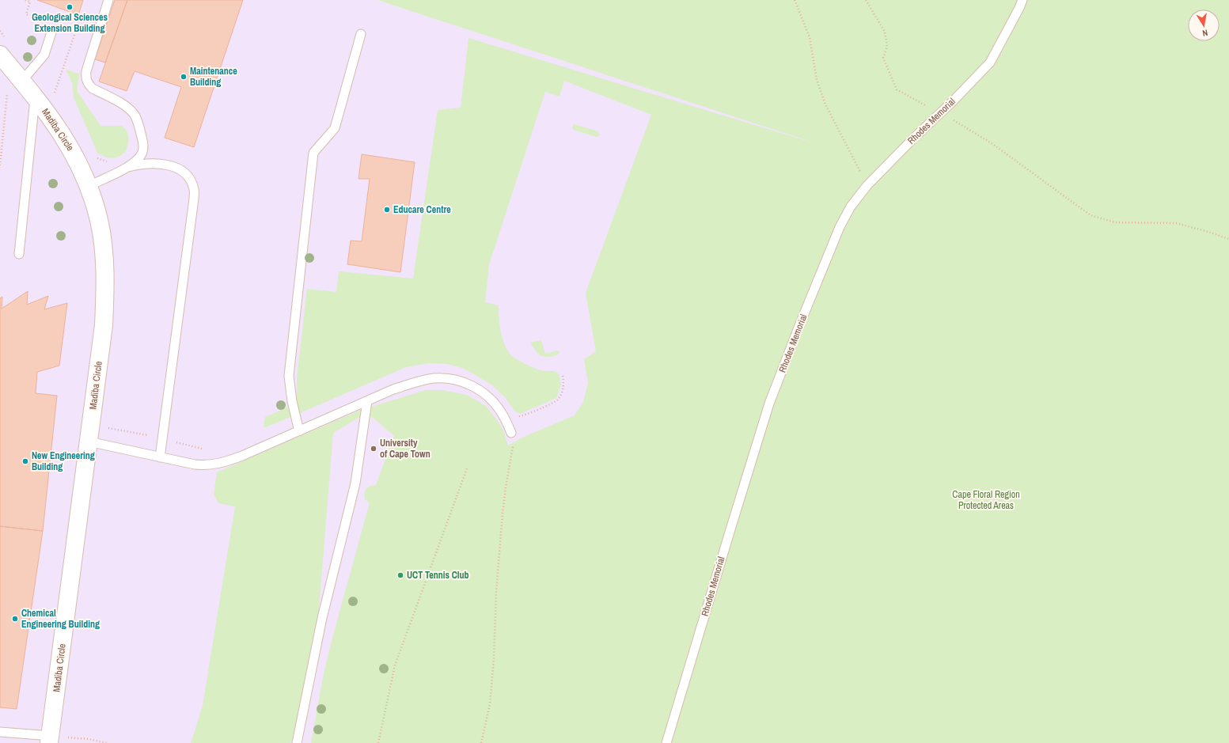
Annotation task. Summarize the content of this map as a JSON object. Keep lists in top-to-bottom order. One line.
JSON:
{"streets":{"street":["Madiba Circle"],"lane":["Rhodes Memorial"]},"parks":["Cape Floral Region Protected Areas"],"places":["Geological Sciences Extension Building","Maintenance Building","Educare Centre","University of Cape Town","New Engineering Building","UCT Tennis Club","Chemical Engineering Building"],"north":"bottom"}
